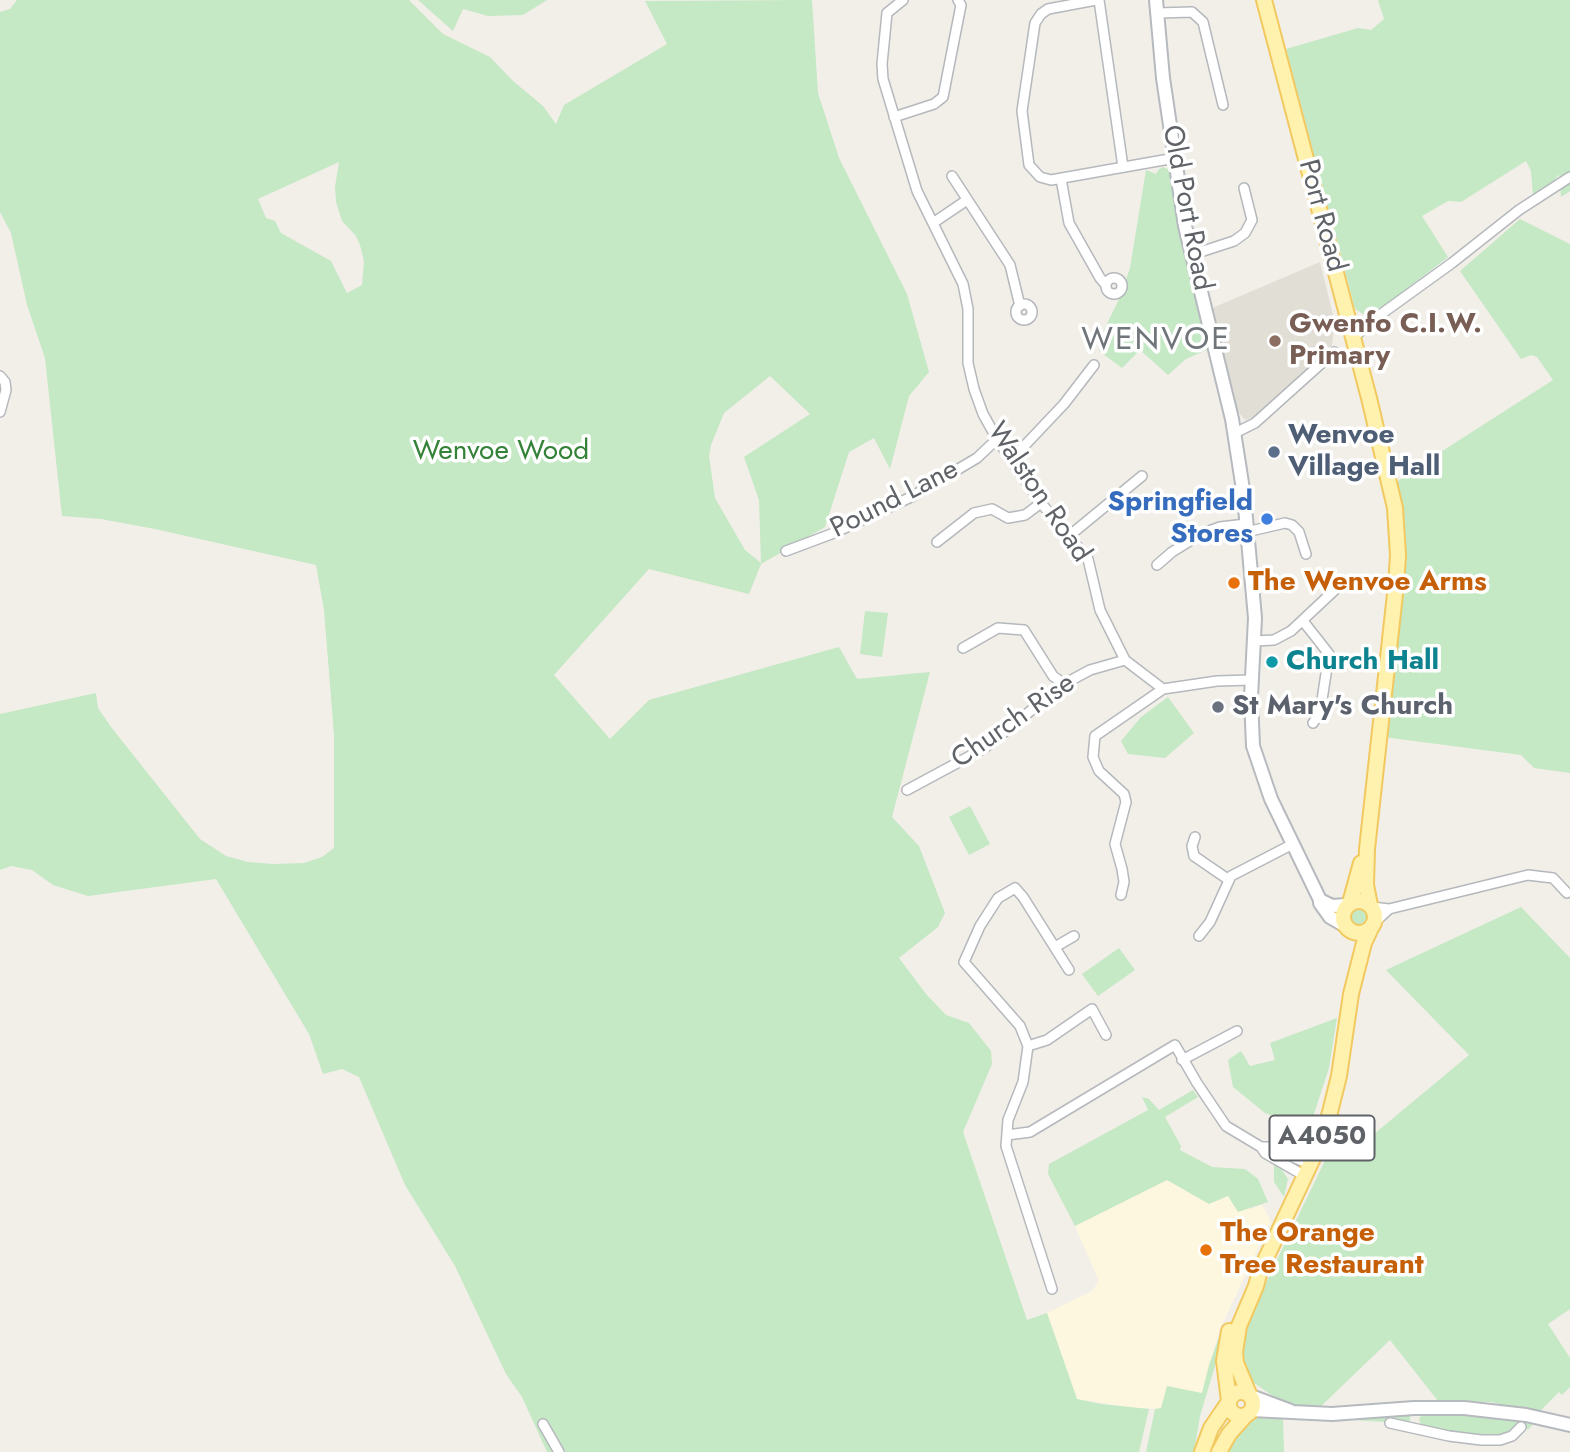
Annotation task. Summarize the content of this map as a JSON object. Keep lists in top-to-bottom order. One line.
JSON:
{"streets":{"main road":["Port Road","A4050"],"street":["Old Port Road","Walston Road","Pound Lane","Church Rise"]},"crossings":[["Old Port Road","Port Road"],["Walston Road","Pound Lane"],["Walston Road","Church Rise"]],"districts":["WENVOE"],"parks":["Wenvoe Wood"],"places":["Gwenfo C.I.W. Primary","Wenvoe Village Hall","Springfield Stores","The Wenvoe Arms","Church Hall","St Mary's Church","The Orange Tree Restaurant"]}
